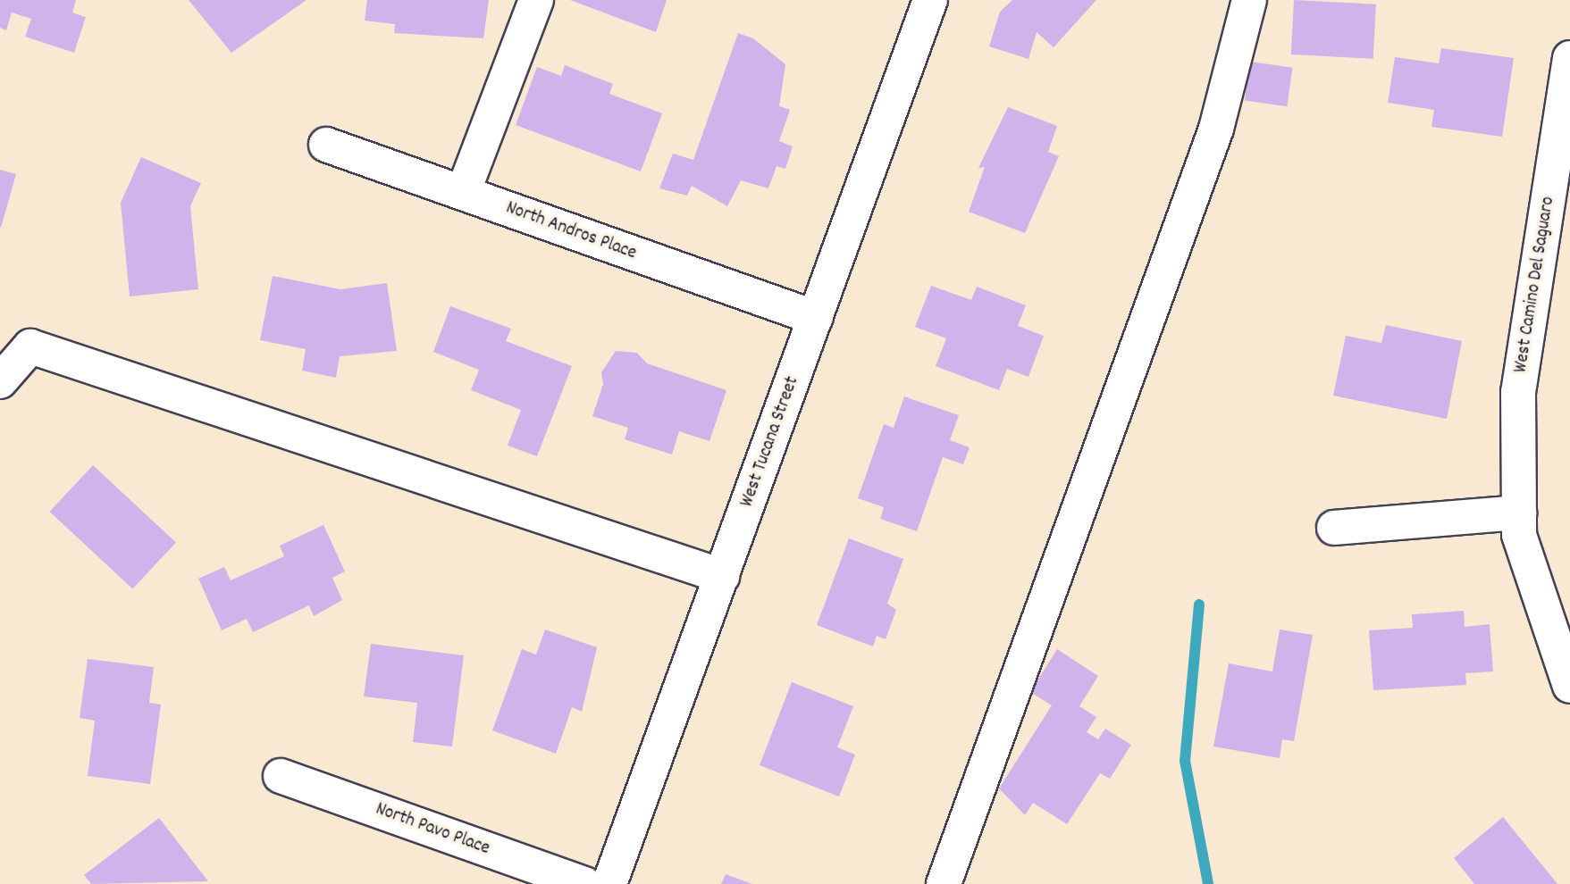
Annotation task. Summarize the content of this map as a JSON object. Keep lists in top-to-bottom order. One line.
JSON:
{"streets":{"street":["North Andros Place","West Camino Del Saguaro","West Tucana Street","North Pavo Place"]},"crossings":[["North Andros Place","West Tucana Street"]]}
